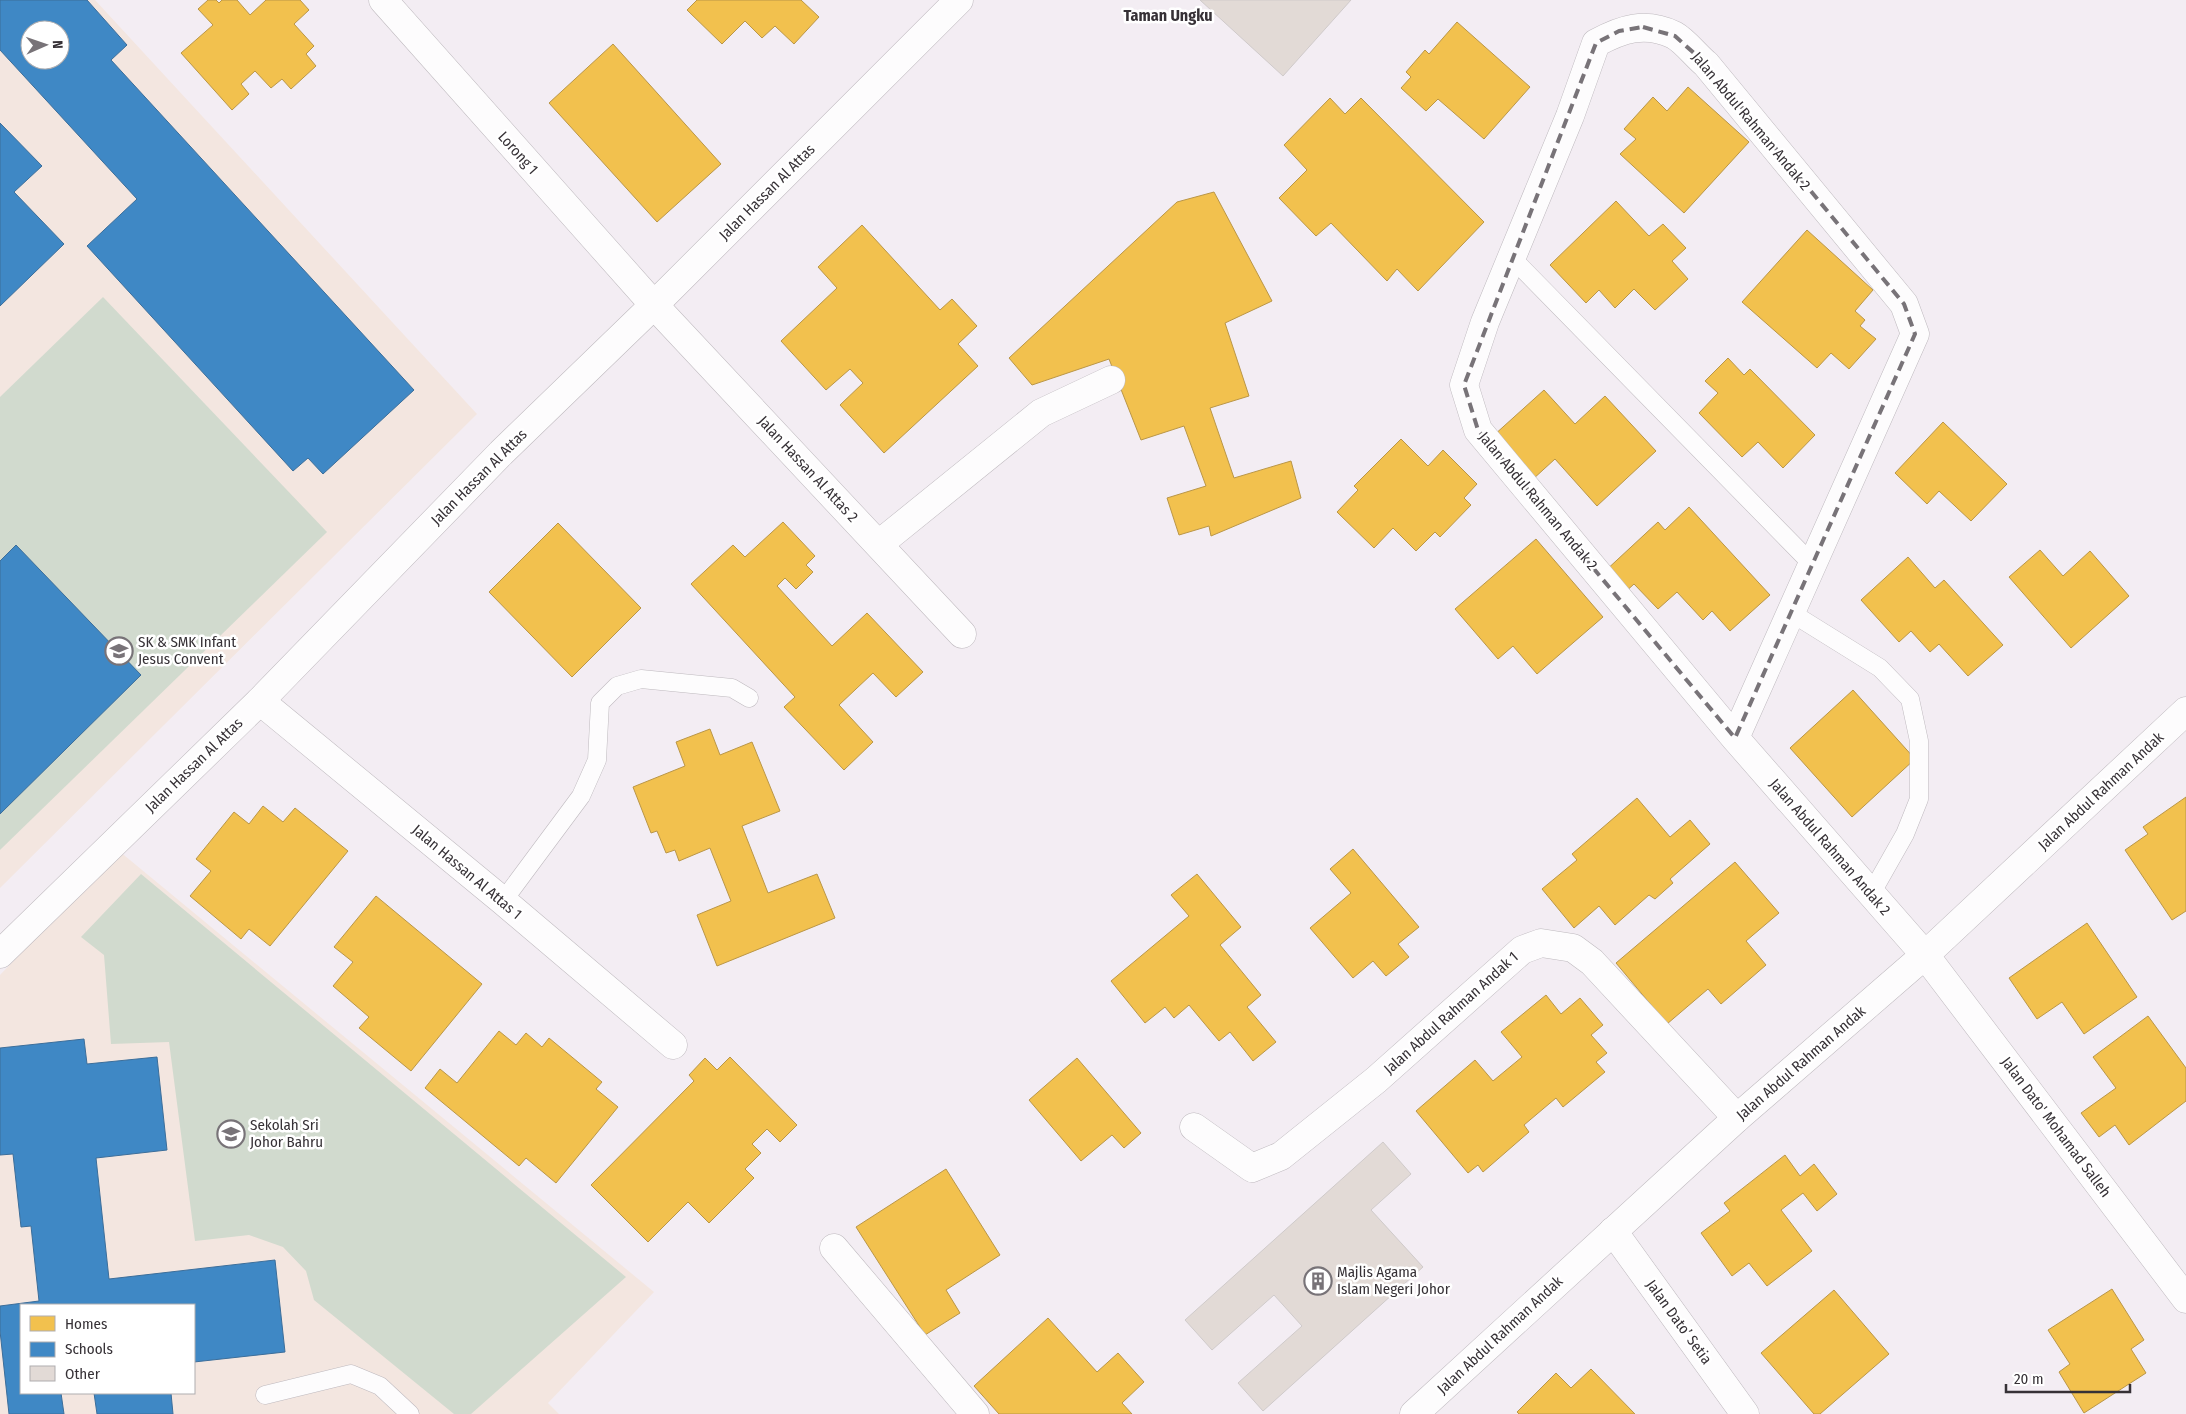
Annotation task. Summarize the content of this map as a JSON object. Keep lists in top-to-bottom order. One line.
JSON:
{"streets":{"street":["Jalan Abdul Rahman Andak 2","Lorong 1","Jalan Hassan Al Attas","Jalan Hassan Al Attas 2","Jalan Abdul Rahman Andak","Jalan Hassan Al Attas 1","Jalan Abdul Rahman Andak 1","Jalan Dato' Mohamad Salleh","Jalan Dato’ Setia"]},"crossings":[["Jalan Abdul Rahman Andak 2","Jalan Abdul Rahman Andak"],["Jalan Abdul Rahman Andak 2","Jalan Dato' Mohamad Salleh"],["Lorong 1","Jalan Hassan Al Attas"],["Lorong 1","Jalan Hassan Al Attas 2"],["Jalan Hassan Al Attas","Jalan Hassan Al Attas 2"],["Jalan Hassan Al Attas","Jalan Hassan Al Attas 1"],["Jalan Abdul Rahman Andak","Jalan Abdul Rahman Andak 1"],["Jalan Abdul Rahman Andak","Jalan Dato' Mohamad Salleh"],["Jalan Abdul Rahman Andak","Jalan Dato’ Setia"]],"districts":["Taman Ungku"],"places":{"school or university":["SK & SMK Infant Jesus Convent","Sekolah Sri Johor Bahru"],"building":["Majlis Agama Islam Negeri Johor"]},"legend":["Homes","Schools","Other"],"scale_bar":"20 m","north":"right"}
